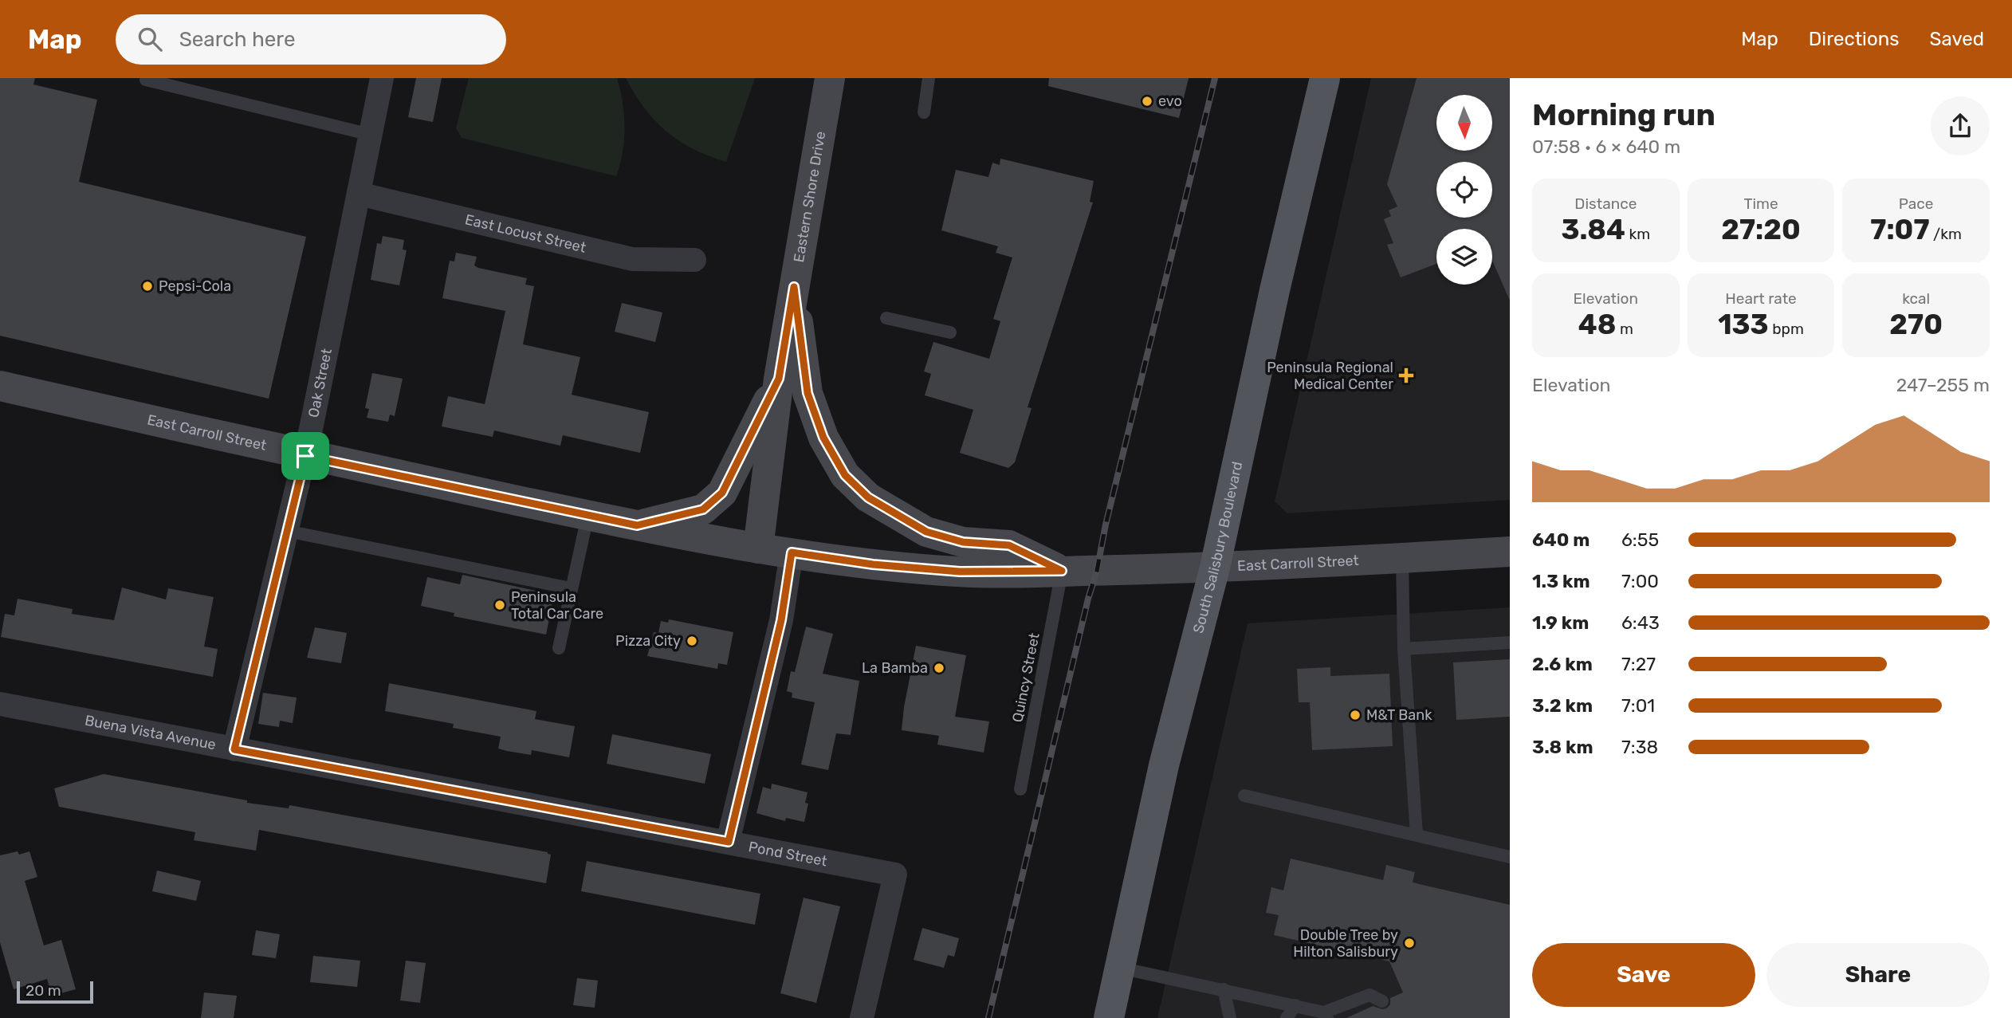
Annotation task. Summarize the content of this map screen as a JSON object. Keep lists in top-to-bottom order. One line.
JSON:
{"streets":{"main road":["Eastern Shore Drive","East Carroll Street","South Salisbury Boulevard"],"street":["East Locust Street","Oak Street","Buena Vista Avenue","Pond Street"],"lane":["Quincy Street"]},"crossings":[["Eastern Shore Drive","East Carroll Street"],["East Locust Street","Oak Street"],["Oak Street","East Carroll Street"],["Oak Street","Buena Vista Avenue"],["East Carroll Street","South Salisbury Boulevard"],["East Carroll Street","Quincy Street"],["East Carroll Street","Pond Street"],["Buena Vista Avenue","Pond Street"]],"places":{"other":["evo","Pepsi-Cola","Peninsula Total Car Care","Pizza City","La Bamba","M&T Bank","Double Tree by Hilton Salisbury"],"health":["Peninsula Regional Medical Center"]},"scale_bar":"20 m","north":"bottom","page":{"header":"Map","search":"Search here","nav":["Map","Directions","Saved"],"heading":["Morning run","07:58 · 6 × 640 m"],"stats":[["Distance","3.84 km"],["Time","27:20"],["Pace","7:07 /km"],["Elevation","48 m"],["Heart rate","133 bpm"],["kcal","270"]],"chart":["Elevation","247–255 m"],"list":[{"name":"640 m","note":"6:55"},{"name":"1.3 km","note":"7:00"},{"name":"1.9 km","note":"6:43"},{"name":"2.6 km","note":"7:27"},{"name":"3.2 km","note":"7:01"},{"name":"3.8 km","note":"7:38"}],"buttons":["Save","Share"],"scale":"20 m"}}
